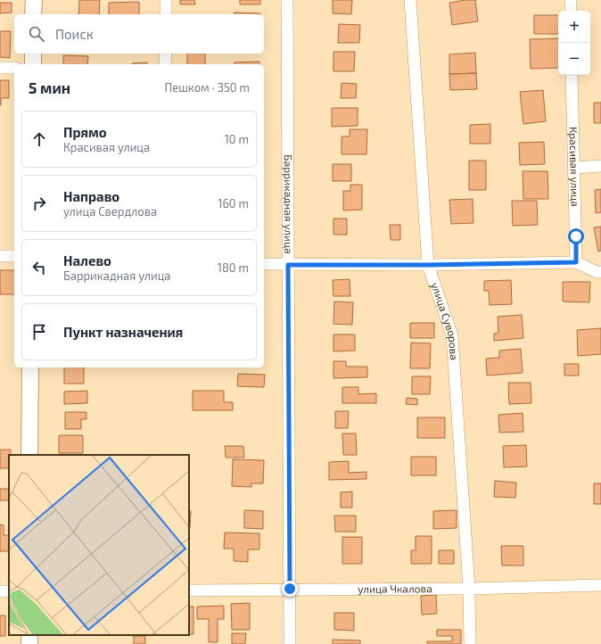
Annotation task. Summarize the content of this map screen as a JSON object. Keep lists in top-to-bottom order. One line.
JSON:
{"streets":{"street":["Красивая улица","Баррикадная улица","улица Суворова","улица Чкалова"]},"crossings":[["Баррикадная улица","улица Чкалова"],["улица Суворова","улица Чкалова"]],"page":{"map_buttons":["+","−"],"search":"Поиск","heading":["5 мин","Пешком · 350 m"],"list":[["Прямо","Красивая улица","10 m"],["Направо","улица Свердлова","160 m"],["Налево","Баррикадная улица","180 m"],"Пункт назначения"]}}
